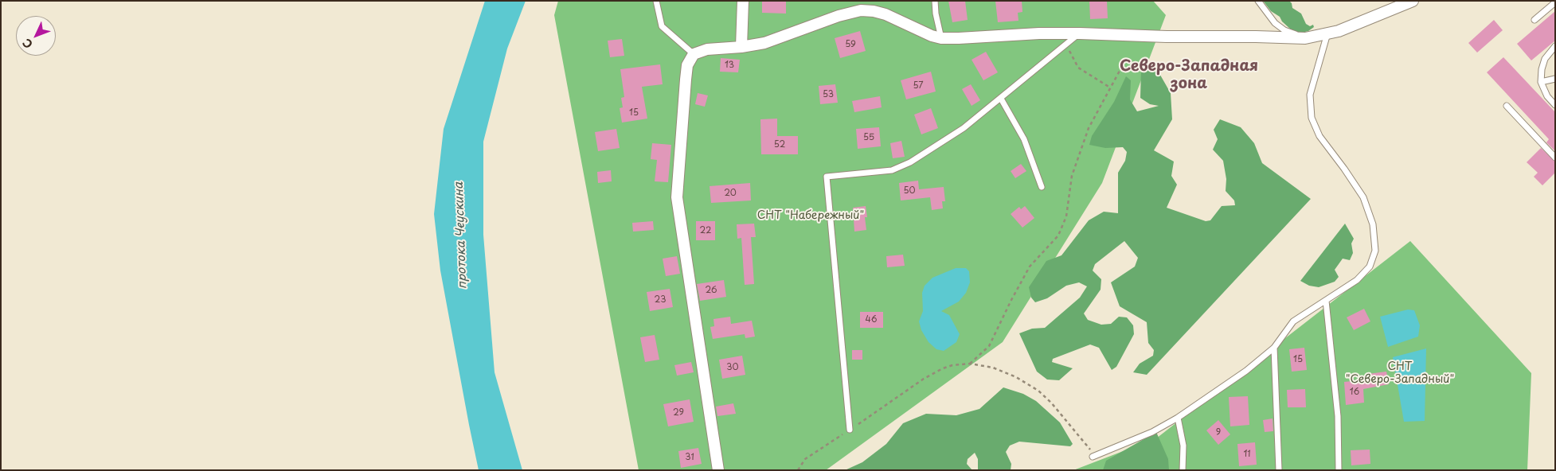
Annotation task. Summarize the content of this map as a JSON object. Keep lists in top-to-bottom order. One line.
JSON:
{"districts":["Северо-Западная зона"],"water":["протока Чеускина"],"parks":["СНТ \"Набережный\"","СНТ \"Северо-Западный\""],"house_numbers":["59","13","57","53","15","55","52","50","20","22","26","23","46","15","30","16","29","9","11","31"],"north":"bottom left"}
